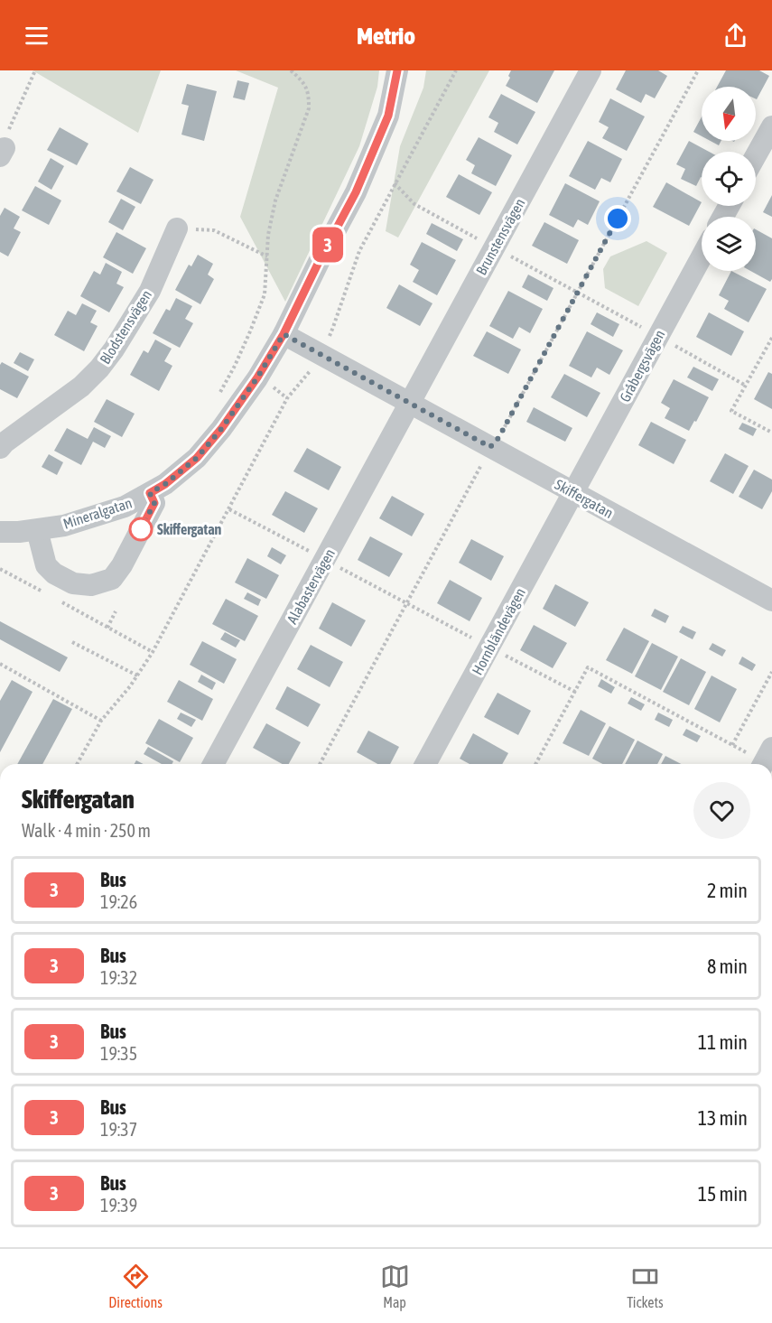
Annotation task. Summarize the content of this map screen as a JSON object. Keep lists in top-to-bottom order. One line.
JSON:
{"streets":{"street":["Brunstensvägen","Blodstensvägen","Gråbergsvägen","Skiffergatan","Mineralgatan","Alabastervägen","Hornbländevägen"]},"crossings":[["Brunstensvägen","Skiffergatan"],["Brunstensvägen","Alabastervägen"],["Gråbergsvägen","Skiffergatan"],["Gråbergsvägen","Hornbländevägen"],["Skiffergatan","Mineralgatan"],["Skiffergatan","Alabastervägen"],["Skiffergatan","Hornbländevägen"]],"places":["Skiffergatan"],"lines":["bus line 3"],"north":"bottom","page":{"header":"Metrio","on_map":"3","heading":["Skiffergatan","Walk · 4 min · 250 m"],"list":[{"mark":"3","name":"Bus","note":"19:26","value":"2 min"},{"mark":"3","name":"Bus","note":"19:32","value":"8 min"},{"mark":"3","name":"Bus","note":"19:35","value":"11 min"},{"mark":"3","name":"Bus","note":"19:37","value":"13 min"},{"mark":"3","name":"Bus","note":"19:39","value":"15 min"}],"tabs":["Directions","Map","Tickets"]}}
